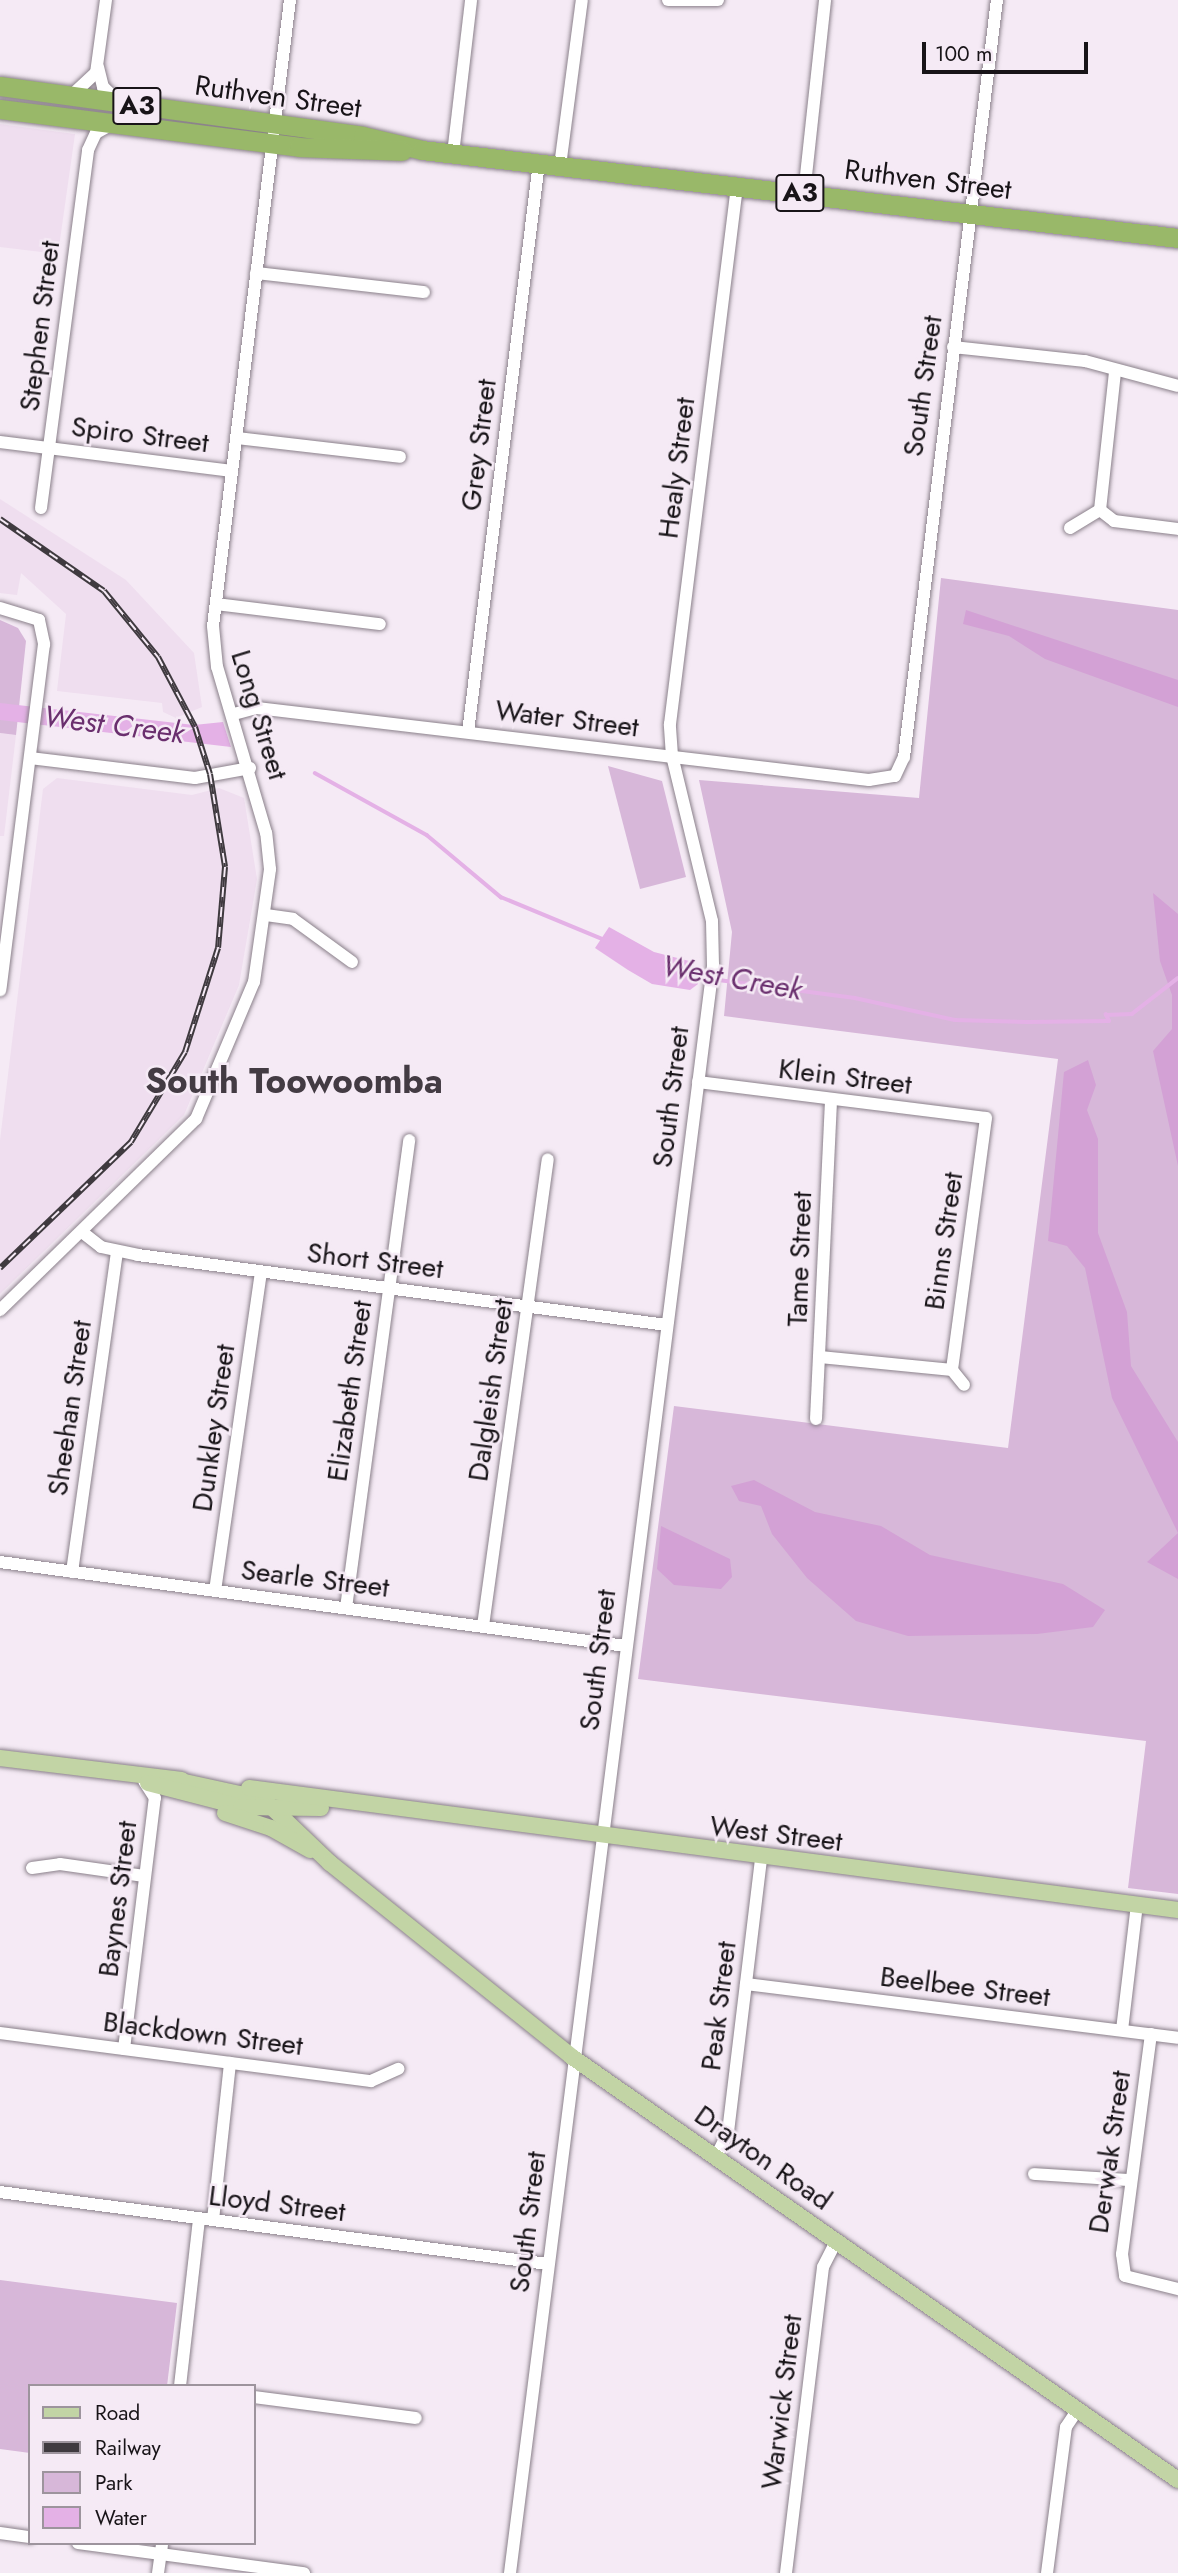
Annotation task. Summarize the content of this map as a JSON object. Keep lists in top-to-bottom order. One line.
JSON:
{"streets":{"highway":["Ruthven Street","A3"],"main road":["West Street","Drayton Road"],"street":["Stephen Street","South Street","Spiro Street","Grey Street","Healy Street","Long Street","Water Street","Klein Street","Binns Street","Tame Street","Short Street","Dalgleish Street","Elizabeth Street","Sheehan Street","Dunkley Street","Searle Street","Baynes Street","Beelbee Street","Peak Street","Blackdown Street","Derwak Street","Lloyd Street","Warwick Street"]},"crossings":[["Ruthven Street","South Street"],["Ruthven Street","Grey Street"],["Ruthven Street","Healy Street"],["Ruthven Street","Long Street"],["Stephen Street","Spiro Street"],["South Street","Healy Street"],["South Street","Water Street"],["South Street","Klein Street"],["South Street","Short Street"],["South Street","Searle Street"],["South Street","West Street"],["South Street","Drayton Road"],["South Street","Lloyd Street"],["Spiro Street","Long Street"],["Grey Street","Water Street"],["Healy Street","Water Street"],["Long Street","Water Street"],["Long Street","Short Street"],["Klein Street","Binns Street"],["Klein Street","Tame Street"],["Short Street","Dalgleish Street"],["Short Street","Elizabeth Street"],["Short Street","Sheehan Street"],["Short Street","Dunkley Street"],["Dalgleish Street","Searle Street"],["Elizabeth Street","Searle Street"],["Sheehan Street","Searle Street"],["Dunkley Street","Searle Street"],["West Street","Peak Street"],["West Street","Derwak Street"],["Baynes Street","Blackdown Street"],["Beelbee Street","Peak Street"],["Beelbee Street","Derwak Street"],["Peak Street","Drayton Road"],["Drayton Road","Warwick Street"]],"districts":["South Toowoomba"],"water":["West Creek"],"legend":["Road","Railway","Park","Water"],"scale_bar":"100 m"}
